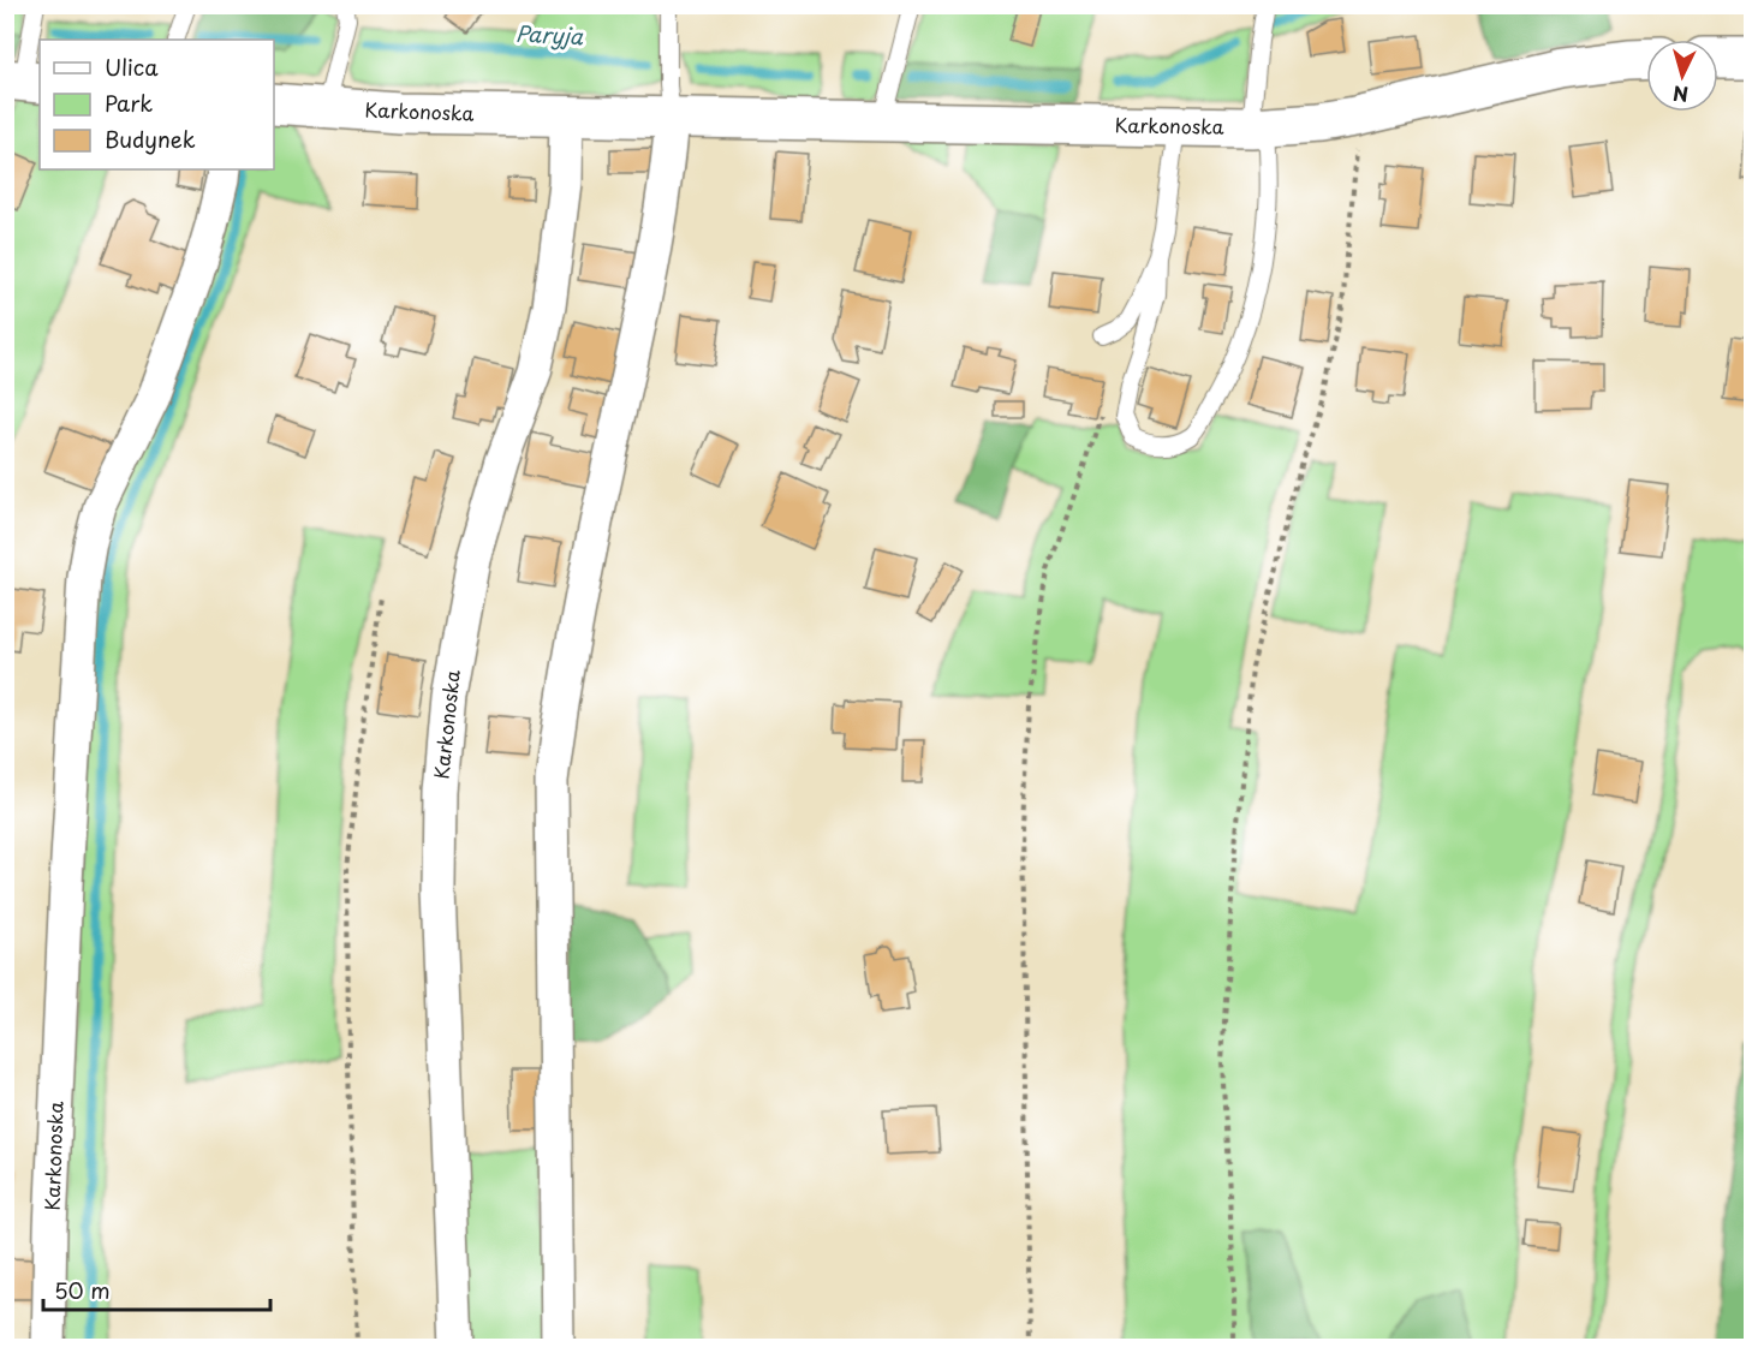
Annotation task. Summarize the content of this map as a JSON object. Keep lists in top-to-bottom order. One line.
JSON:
{"streets":{"street":["Karkonoska"]},"water":["Paryja"],"legend":["Ulica","Park","Budynek"],"scale_bar":"50 m","north":"bottom"}
